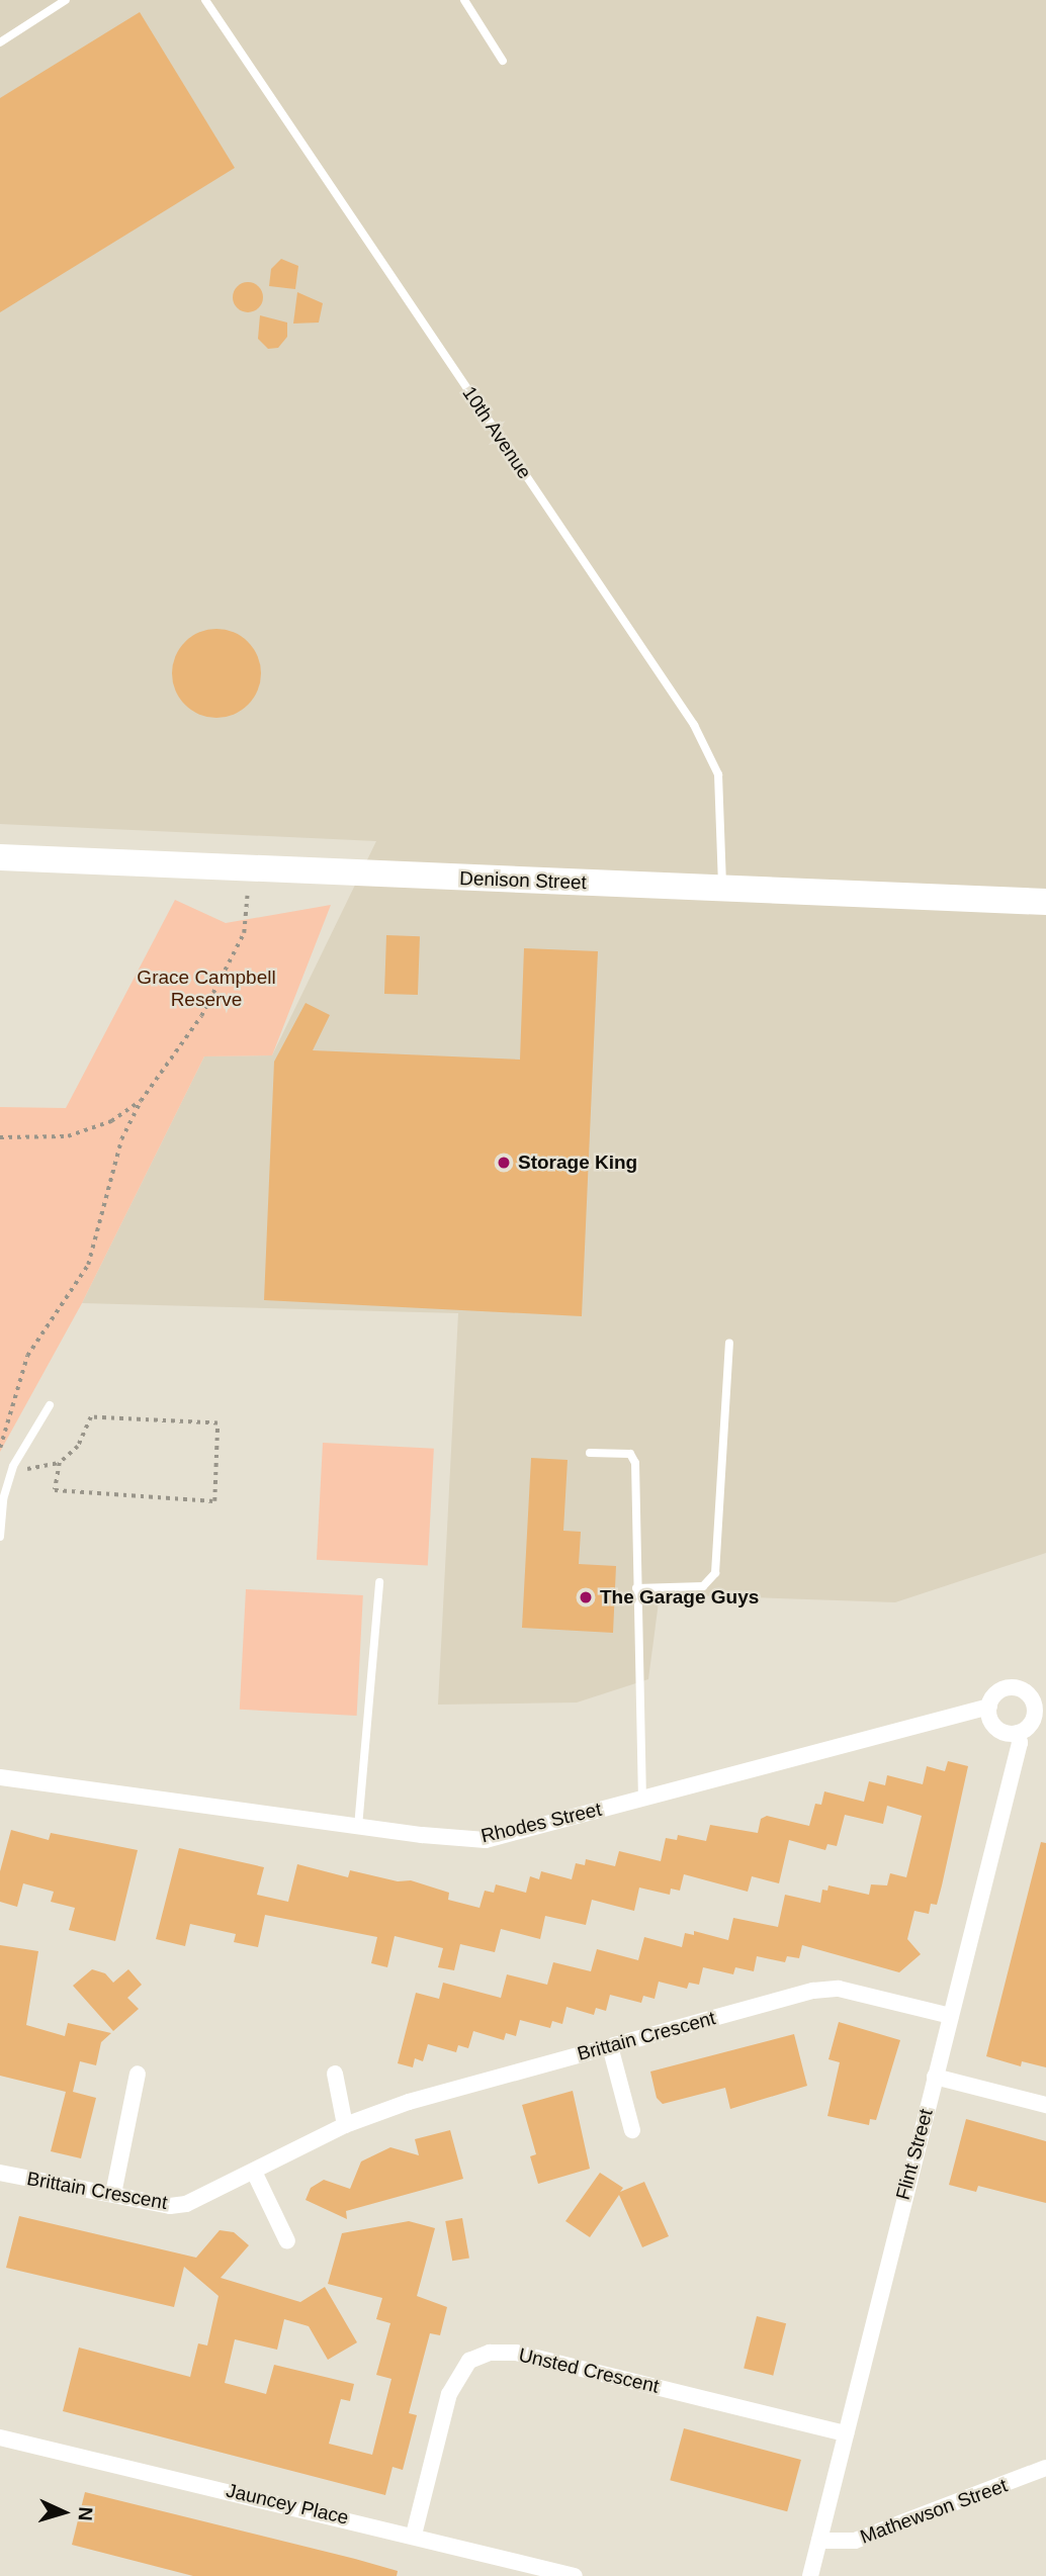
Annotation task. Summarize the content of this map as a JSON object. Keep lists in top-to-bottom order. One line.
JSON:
{"streets":{"main road":["Denison Street"],"street":["Rhodes Street","Brittain Crescent","Flint Street","Unsted Crescent","Jauncey Place","Mathewson Street"],"lane":["10th Avenue"]},"crossings":[["10th Avenue","Denison Street"],["Rhodes Street","Flint Street"],["Brittain Crescent","Flint Street"],["Flint Street","Unsted Crescent"],["Flint Street","Mathewson Street"],["Unsted Crescent","Jauncey Place"]],"parks":["Grace Campbell Reserve"],"places":["Storage King","The Garage Guys"],"north":"right"}
